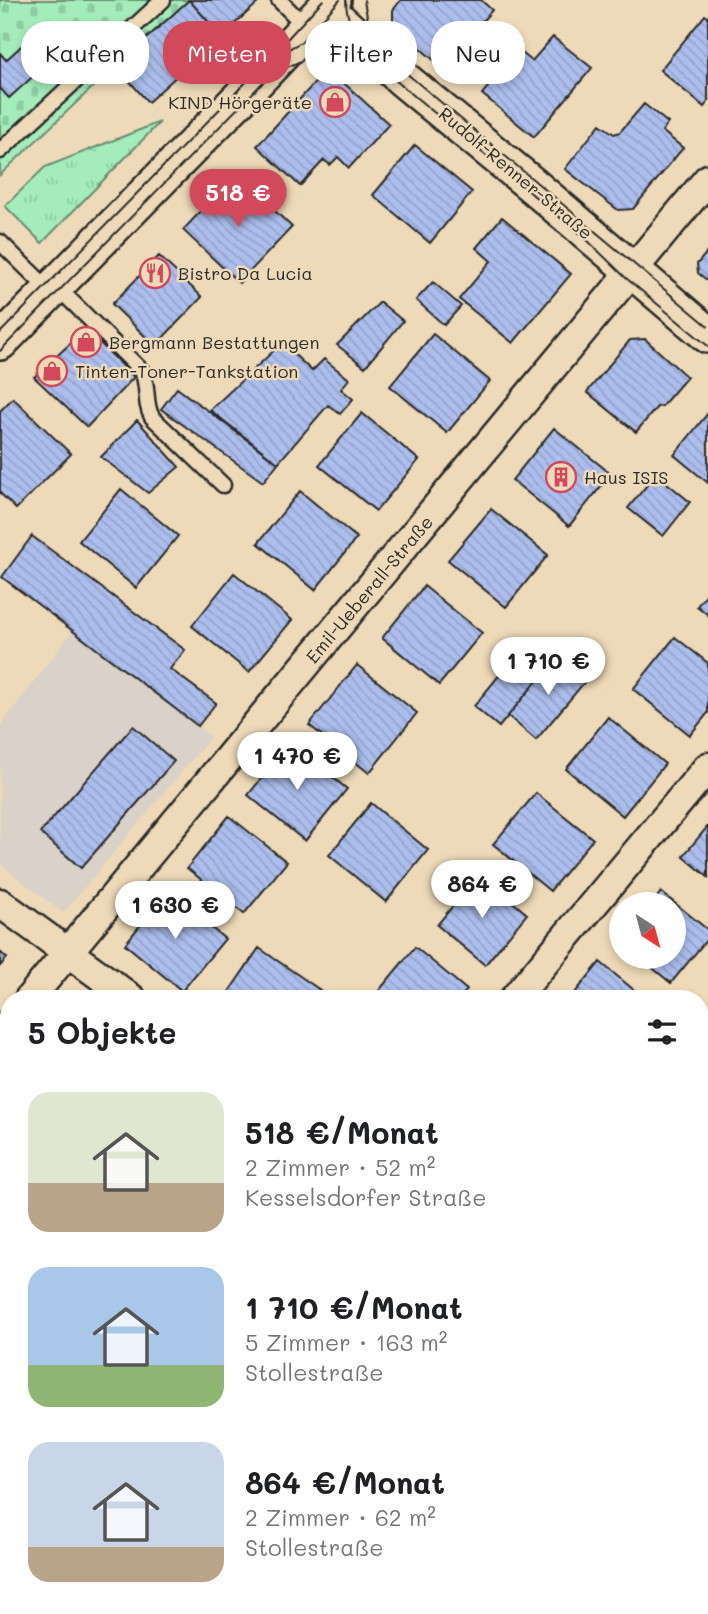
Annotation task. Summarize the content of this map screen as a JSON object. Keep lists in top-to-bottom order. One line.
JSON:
{"streets":{"street":["Rudolf-Renner-Straße","Emil-Ueberall-Straße"]},"crossings":[["Rudolf-Renner-Straße","Emil-Ueberall-Straße"]],"places":{"shop":["KIND Hörgeräte","Bergmann Bestattungen","Tinten-Toner-Tankstation"],"restaurant":["Bistro Da Lucia"],"building":["Haus ISIS"]},"north":"bottom right","page":{"chip":["Kaufen","Mieten","Filter","Neu"],"price":["518 €","1 710 €","1 470 €","864 €","1 630 €"],"heading":"5 Objekte","list":[{"name":"518 €/Monat","note":"2 Zimmer · 52 m² · Kesselsdorfer Straße"},{"name":"1 710 €/Monat","note":"5 Zimmer · 163 m² · Stollestraße"},{"name":"864 €/Monat","note":"2 Zimmer · 62 m² · Stollestraße"}]}}
